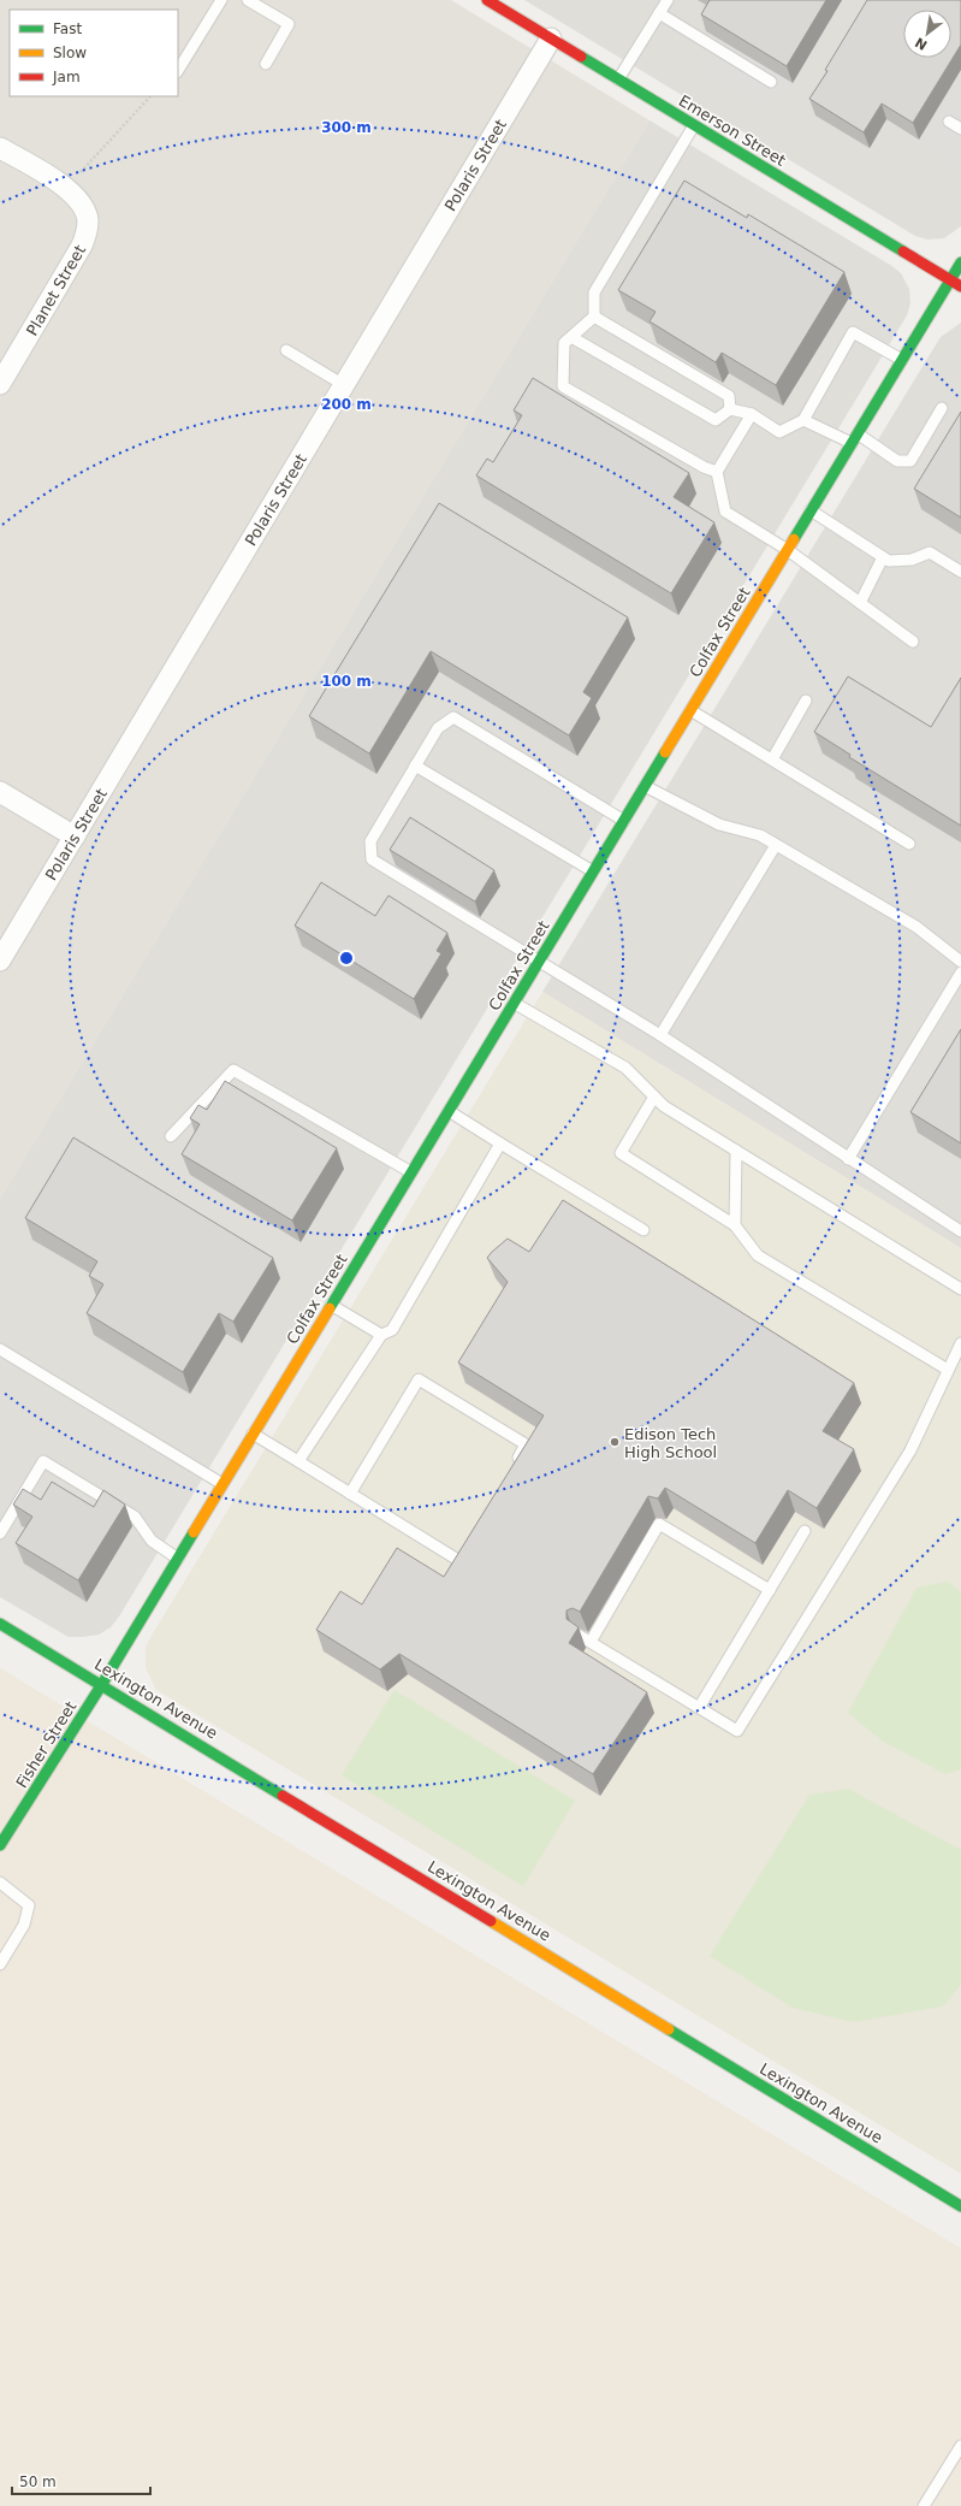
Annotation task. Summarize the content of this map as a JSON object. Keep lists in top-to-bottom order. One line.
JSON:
{"streets":{"street":["Emerson Street","Polaris Street","Planet Street","Colfax Street","Lexington Avenue","Fisher Street"]},"crossings":[["Emerson Street","Polaris Street"],["Emerson Street","Colfax Street"],["Colfax Street","Lexington Avenue"],["Colfax Street","Fisher Street"],["Lexington Avenue","Fisher Street"]],"places":["Edison Tech High School"],"legend":["Fast","Slow","Jam"],"scale_bar":"50 m","north":"bottom left","rings":["300 m","200 m","100 m"]}
